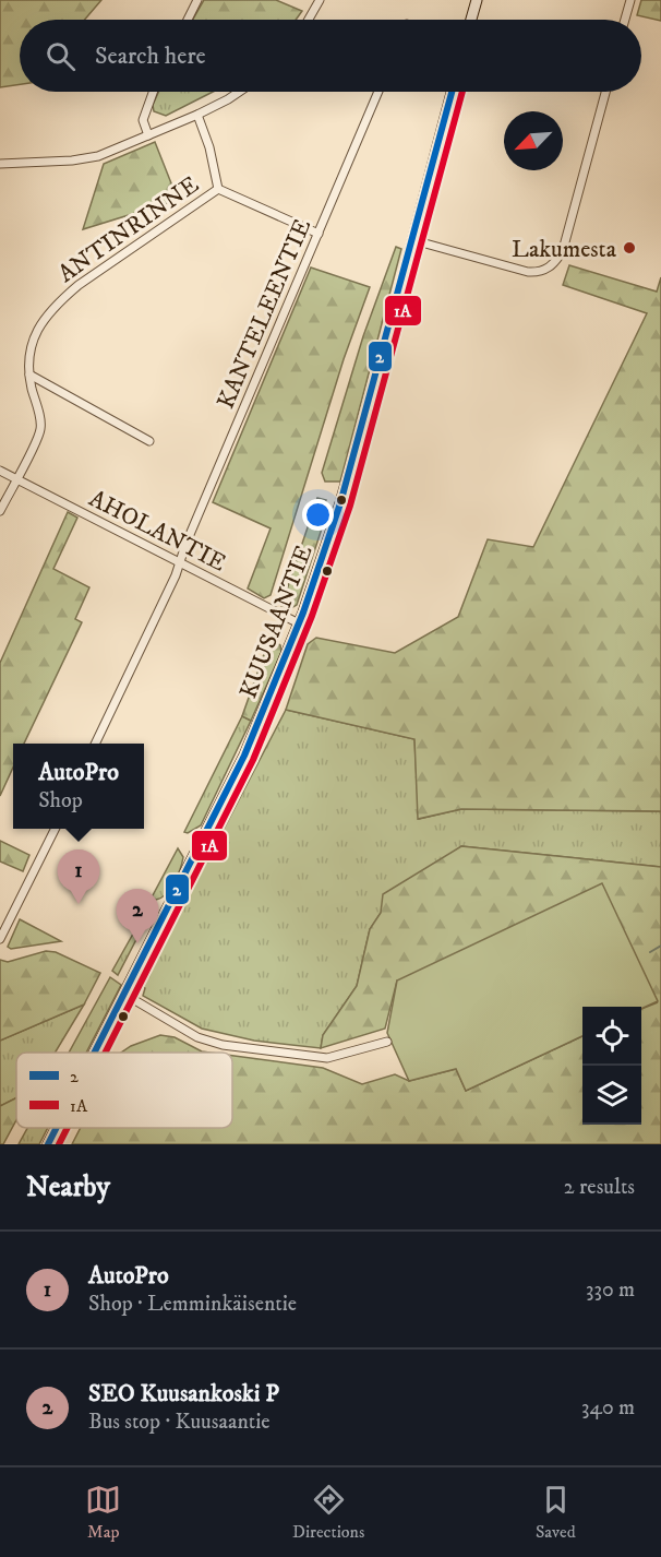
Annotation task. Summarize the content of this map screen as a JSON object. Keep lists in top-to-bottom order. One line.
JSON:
{"streets":{"main road":["KUUSAANTIE"],"street":["ANTINRINNE","KANTELEENTIE","AHOLANTIE"]},"crossings":[["ANTINRINNE","AHOLANTIE"],["KANTELEENTIE","AHOLANTIE"],["AHOLANTIE","KUUSAANTIE"]],"places":["Lakumesta"],"lines":["transit line 2","transit line 1A"],"legend":["2","1A"],"north":"bottom left","page":{"search":"Search here","popup":["AutoPro","Shop"],"pins":["1","2"],"heading":["Nearby","2 results"],"list":[{"mark":"1","name":"AutoPro","note":"Shop · Lemminkäisentie","value":"330 m"},{"mark":"2","name":"SEO Kuusankoski P","note":"Bus stop · Kuusaantie","value":"340 m"}],"nav":["Map","Directions","Saved"]}}
